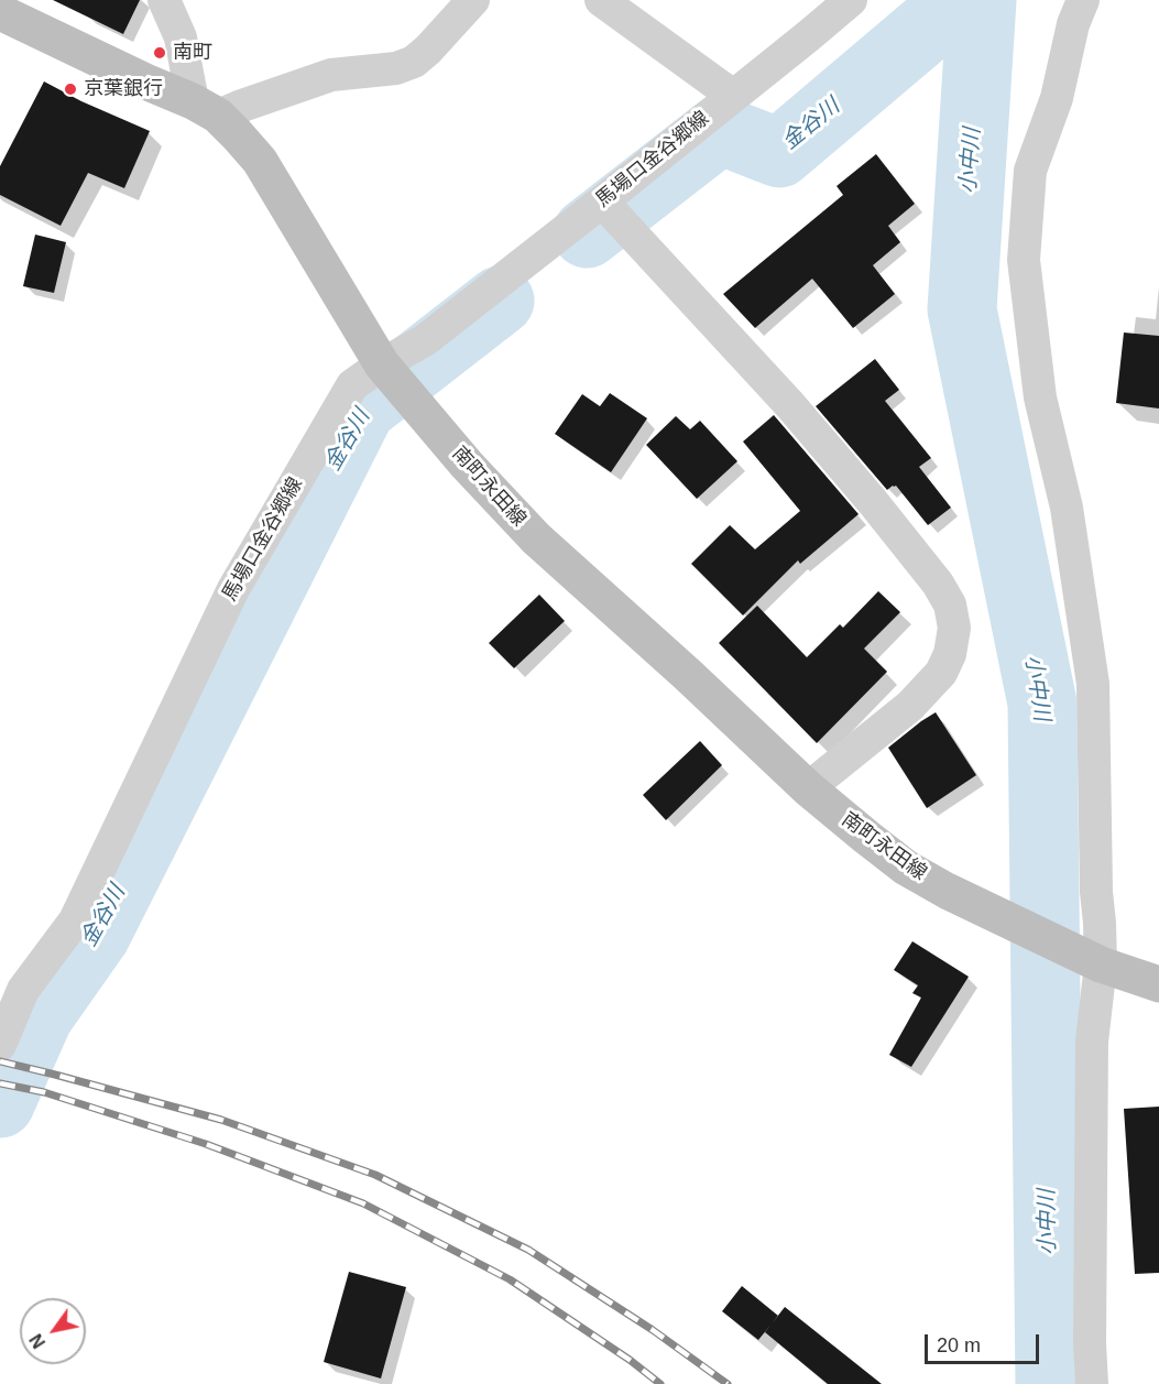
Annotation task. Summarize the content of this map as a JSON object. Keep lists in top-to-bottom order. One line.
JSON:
{"streets":{"street":["馬場口金谷郷線","南町永田線"]},"crossings":[["馬場口金谷郷線","南町永田線"]],"water":["金谷川","小中川"],"places":["南町","京葉銀行"],"scale_bar":"20 m","north":"bottom left"}
